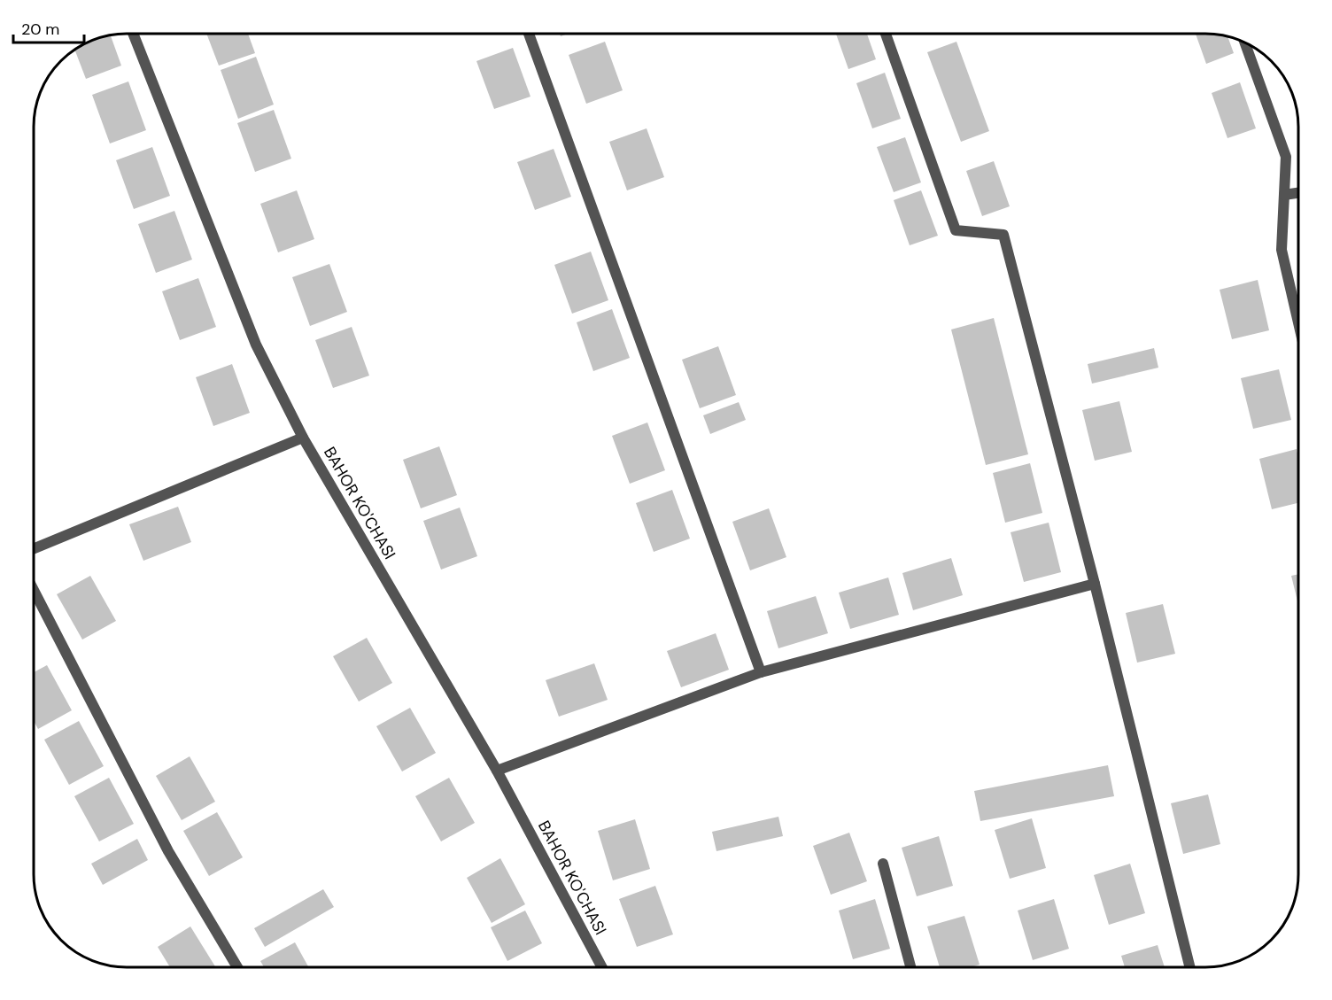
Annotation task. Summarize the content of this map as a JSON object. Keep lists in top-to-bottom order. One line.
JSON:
{"streets":{"street":["BAHOR KO'CHASI"]},"scale_bar":"20 m"}
